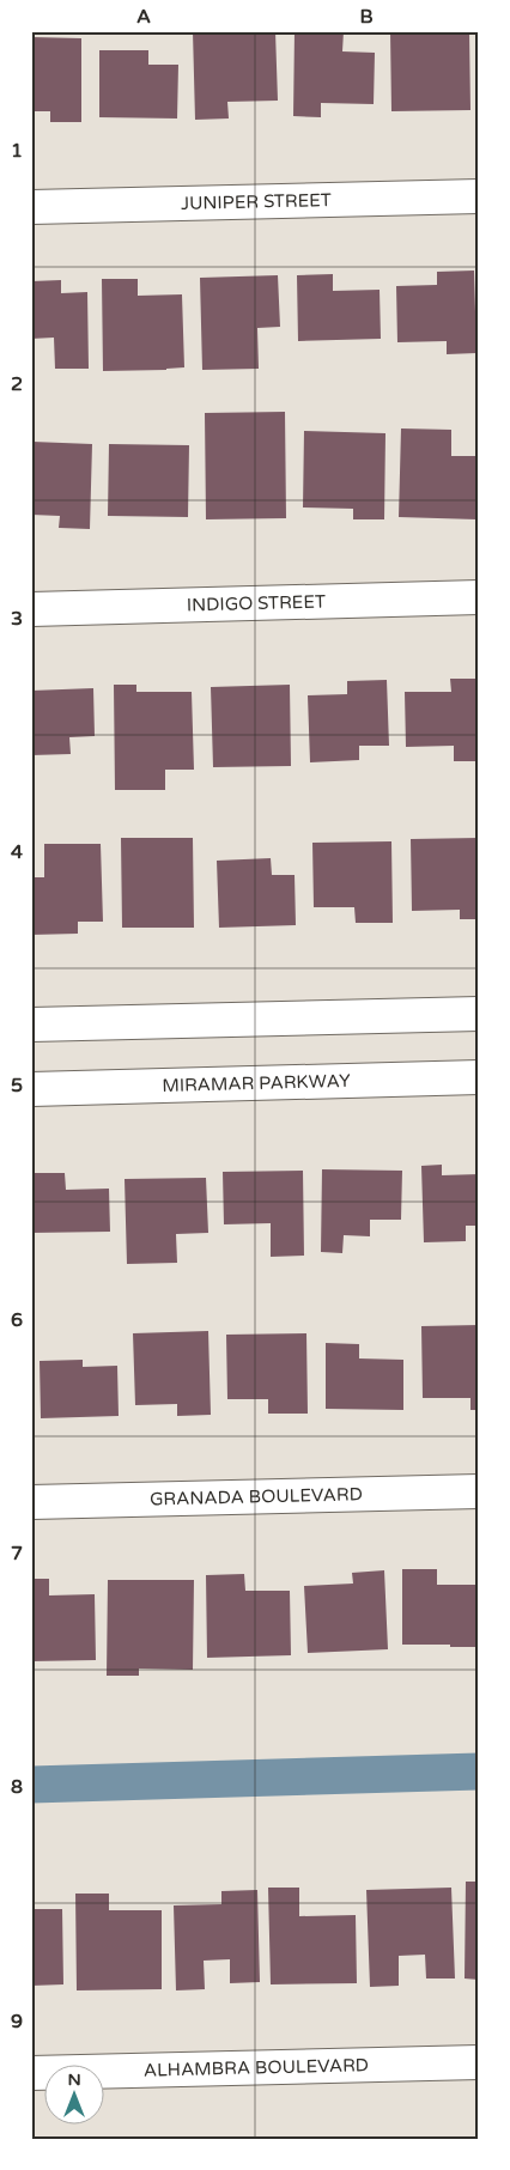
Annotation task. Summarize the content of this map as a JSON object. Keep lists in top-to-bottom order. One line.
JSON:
{"streets":{"street":["JUNIPER STREET","INDIGO STREET","MIRAMAR PARKWAY","GRANADA BOULEVARD","ALHAMBRA BOULEVARD"]},"north":"top","grid":{"columns":["A","B"],"rows":["1","2","3","4","5","6","7","8","9"]}}
